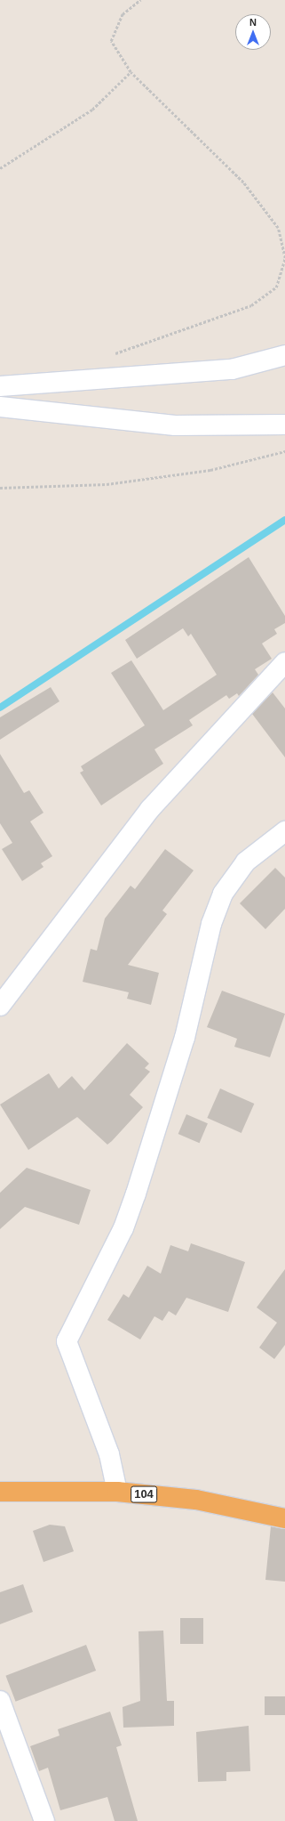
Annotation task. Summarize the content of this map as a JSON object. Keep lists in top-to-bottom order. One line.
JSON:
{"streets":{"highway":["104"]},"north":"top"}
